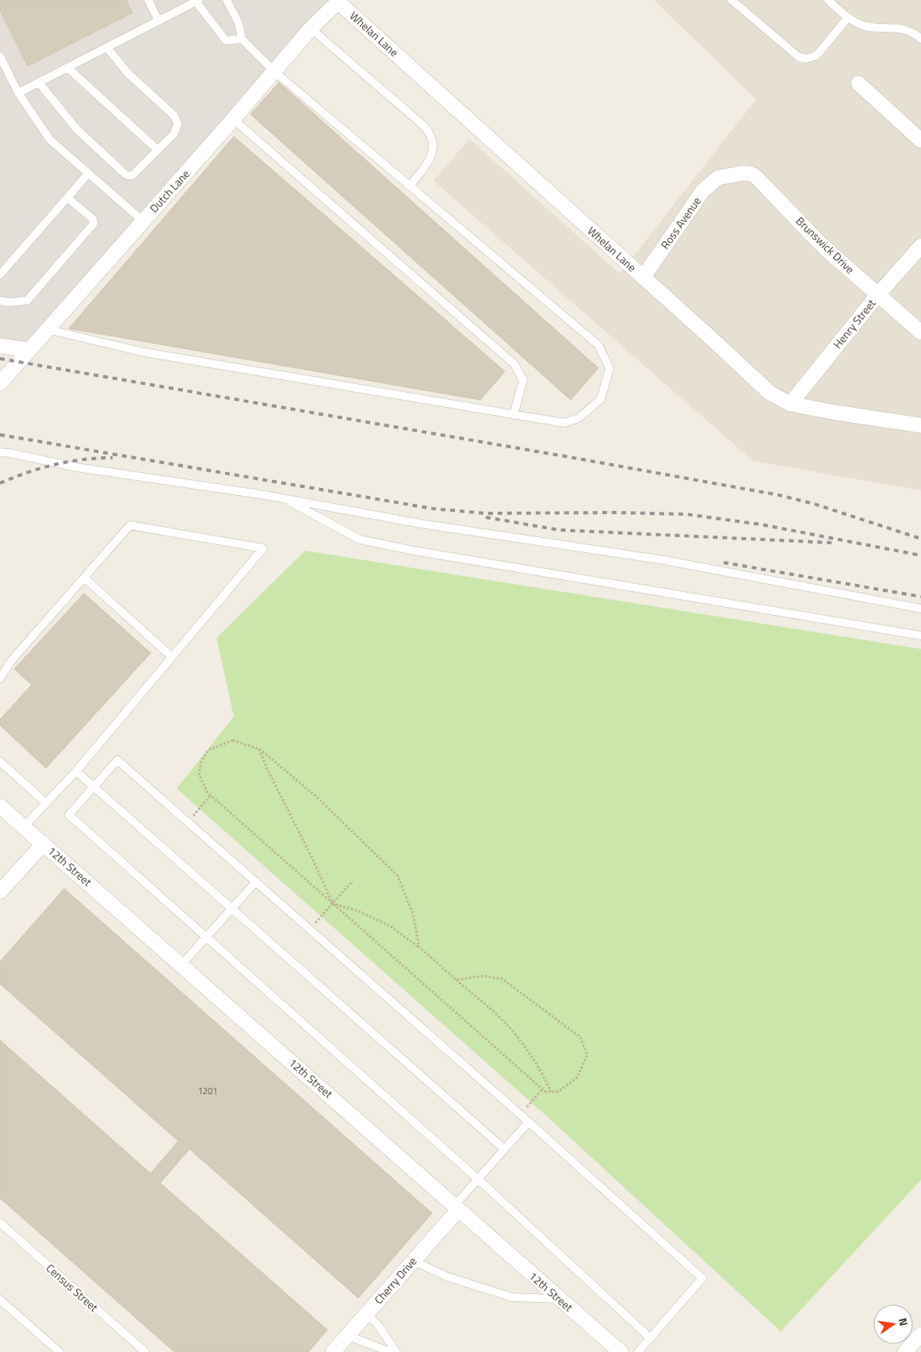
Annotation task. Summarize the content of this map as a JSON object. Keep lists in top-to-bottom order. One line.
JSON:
{"streets":{"street":["Whelan Lane","Dutch Lane","Ross Avenue","Brunswick Drive","Henry Street","12th Street","Cherry Drive"],"lane":["Census Street"]},"crossings":[["Whelan Lane","Dutch Lane"],["Whelan Lane","Ross Avenue"],["Whelan Lane","Henry Street"],["Ross Avenue","Brunswick Drive"],["Brunswick Drive","Henry Street"],["12th Street","Cherry Drive"]],"house_numbers":["1201"],"north":"right"}
